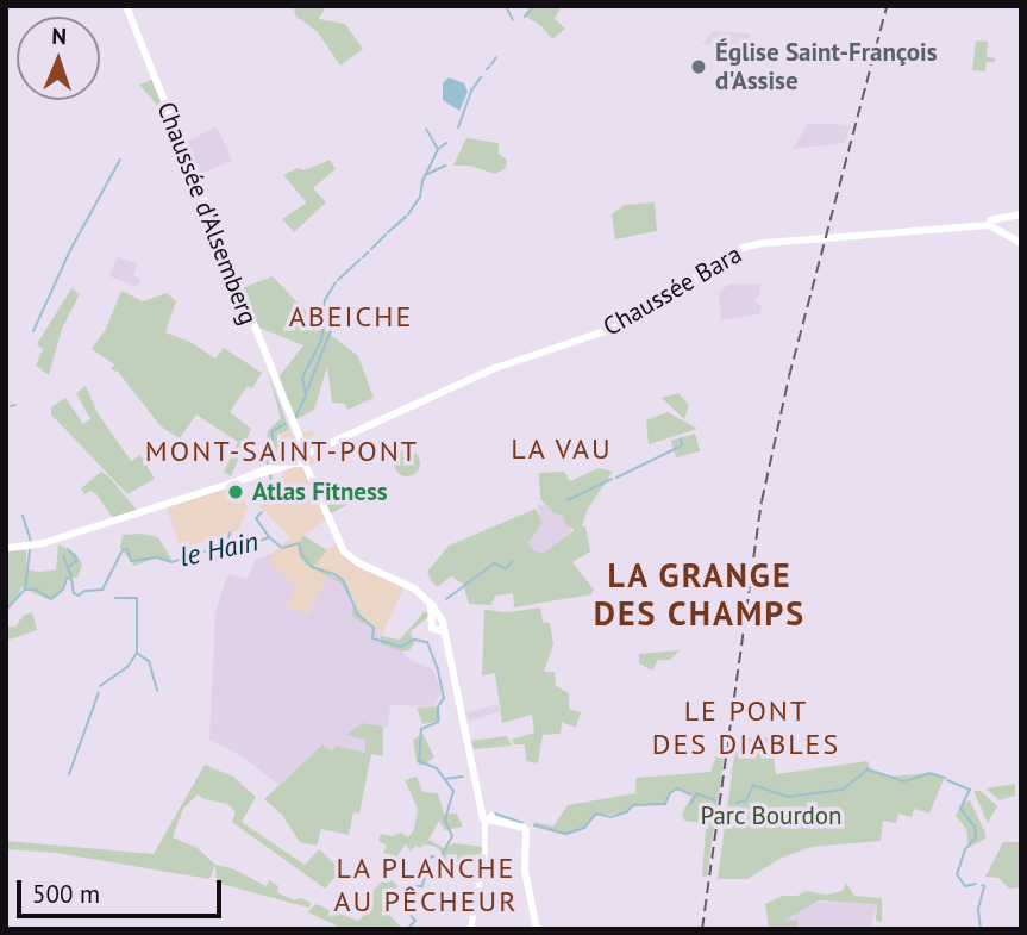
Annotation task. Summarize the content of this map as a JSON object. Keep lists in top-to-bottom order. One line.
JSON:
{"streets":{"main road":["Chaussée d'Alsemberg","Chaussée Bara"]},"crossings":[["Chaussée d'Alsemberg","Chaussée Bara"]],"districts":["ABEICHE","LA VAU","MONT-SAINT-PONT","LA GRANGE DES CHAMPS","LE PONT DES DIABLES","LA PLANCHE AU PÊCHEUR"],"water":["le Hain"],"parks":["Parc Bourdon"],"places":["Église Saint-François d'Assise","Atlas Fitness"],"scale_bar":"500 m","north":"top"}
